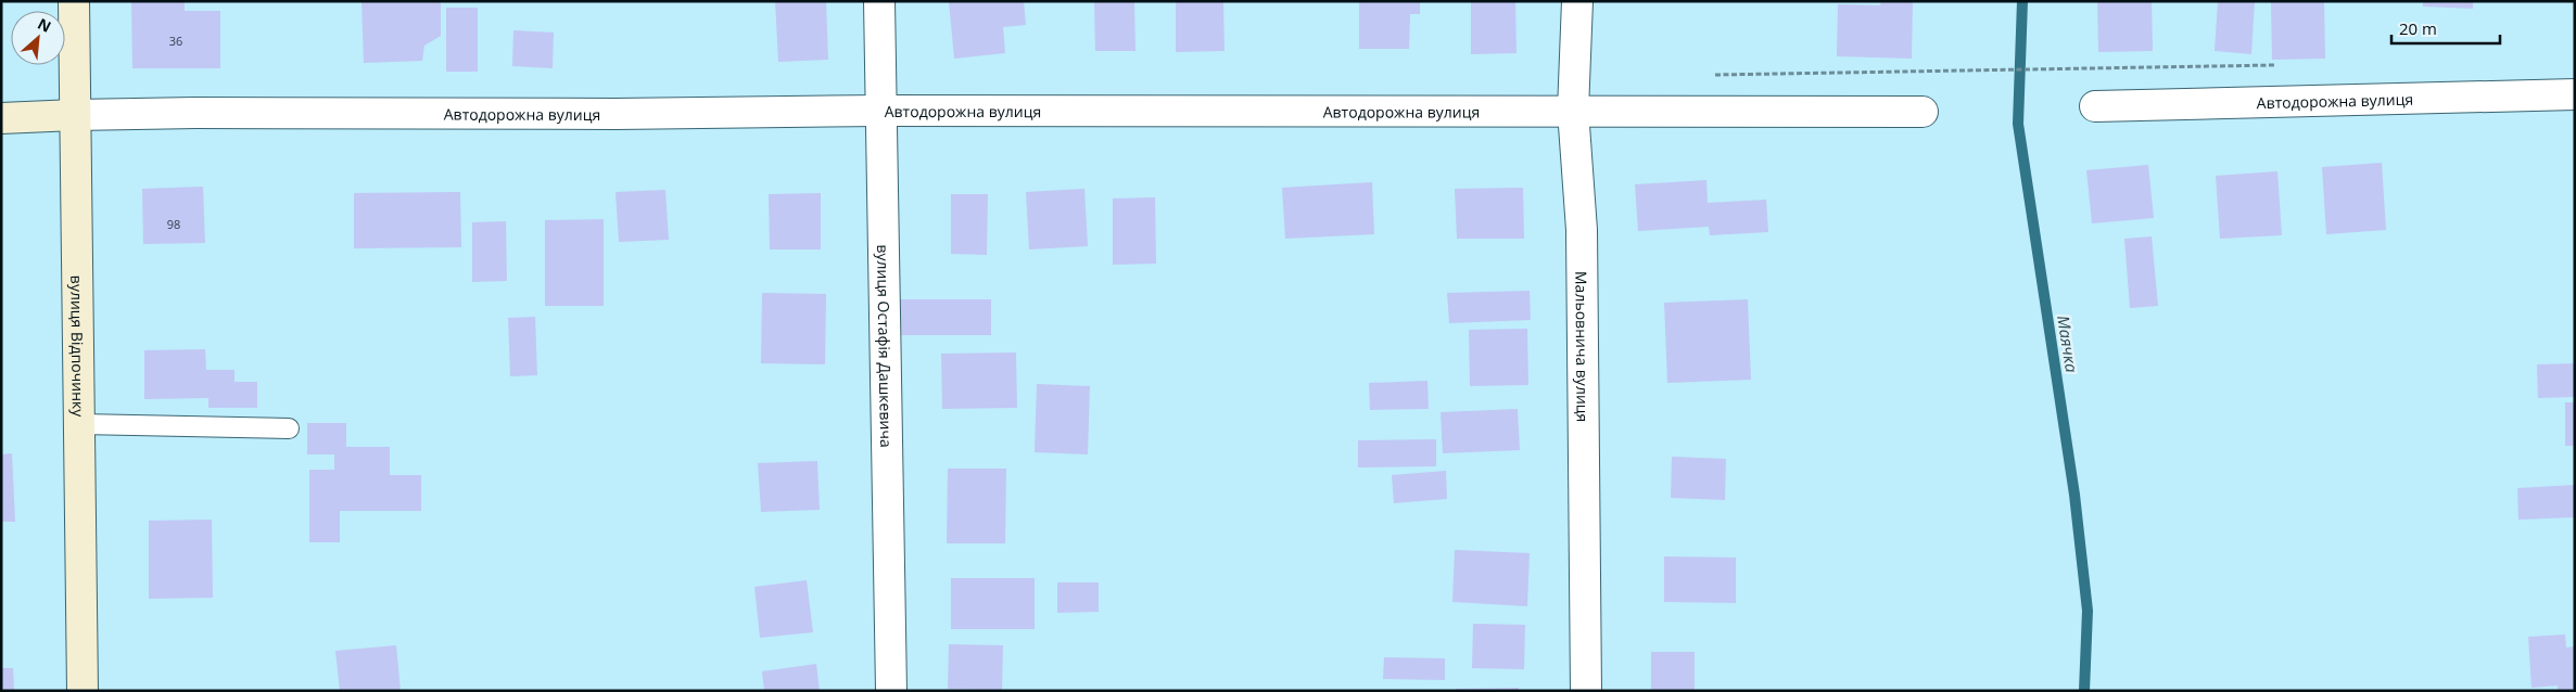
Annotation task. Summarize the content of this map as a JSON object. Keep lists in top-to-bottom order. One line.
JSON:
{"streets":{"street":["Автодорожна вулиця","вулиця Відпочинку","вулиця Остафія Дашкевича","Мальовнича вулиця"]},"crossings":[["Автодорожна вулиця","вулиця Відпочинку"],["Автодорожна вулиця","вулиця Остафія Дашкевича"],["Автодорожна вулиця","Мальовнича вулиця"]],"water":["Маячка"],"house_numbers":["36","98"],"scale_bar":"20 m","north":"top right"}
